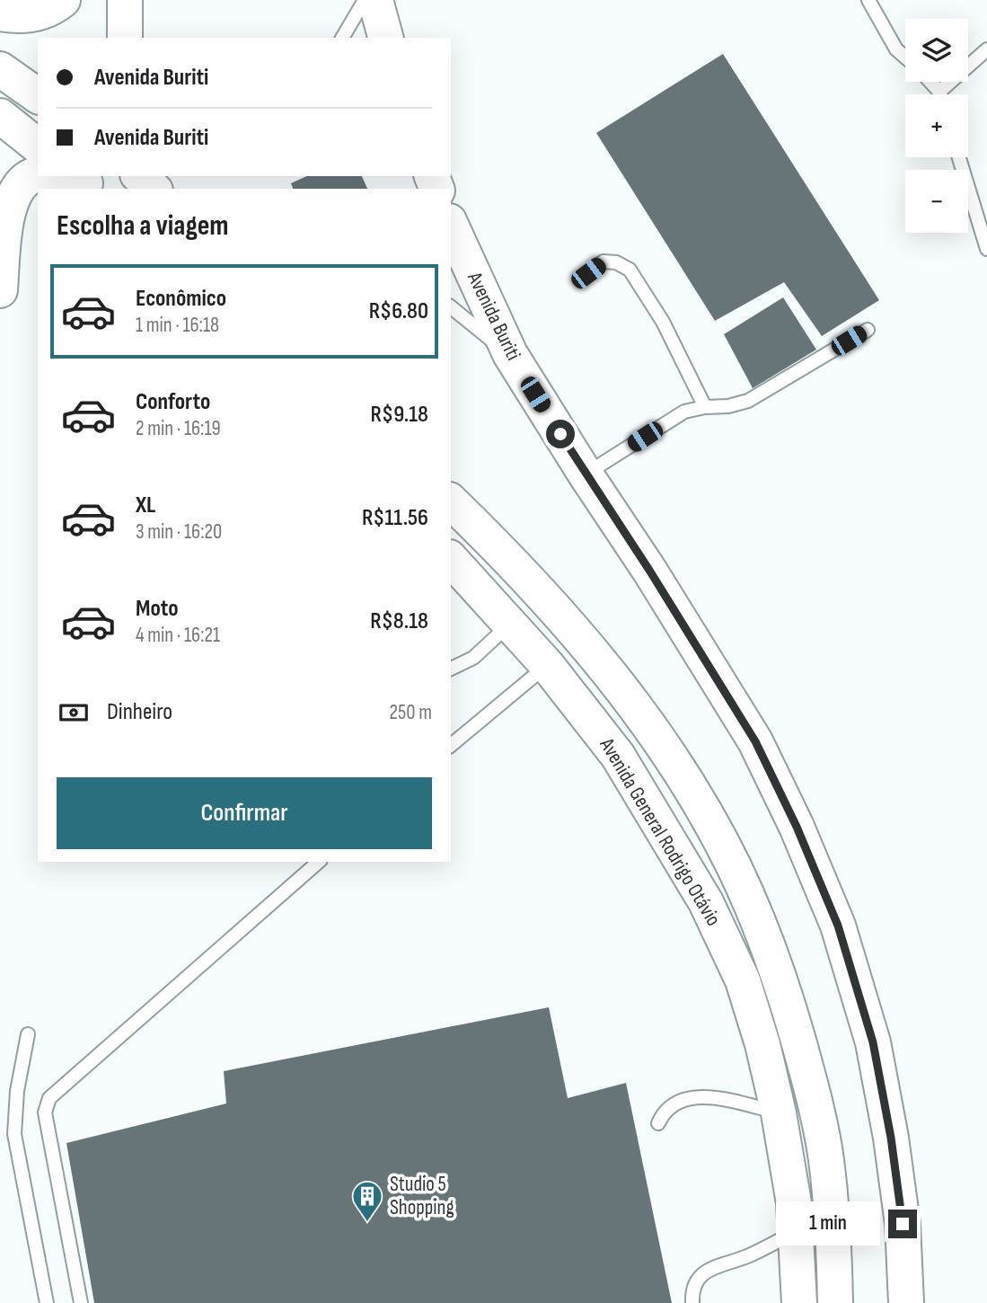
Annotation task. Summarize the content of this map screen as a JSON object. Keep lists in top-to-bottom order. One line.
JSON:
{"streets":{"main road":["Avenida Buriti","Avenida General Rodrigo Otávio"]},"places":{"building":["Studio 5 Shopping"]},"page":{"map_buttons":["+","−"],"banner":["Avenida Buriti","Avenida Buriti"],"heading":"Escolha a viagem","list":[{"name":"Econômico","note":"1 min · 16:18","value":"R$6.80"},{"name":"Conforto","note":"2 min · 16:19","value":"R$9.18"},{"name":"XL","note":"3 min · 16:20","value":"R$11.56"},{"name":"Moto","note":"4 min · 16:21","value":"R$8.18"}],"pay":["Dinheiro","250 m"],"buttons":"Confirmar","bubble":"1 min"}}
